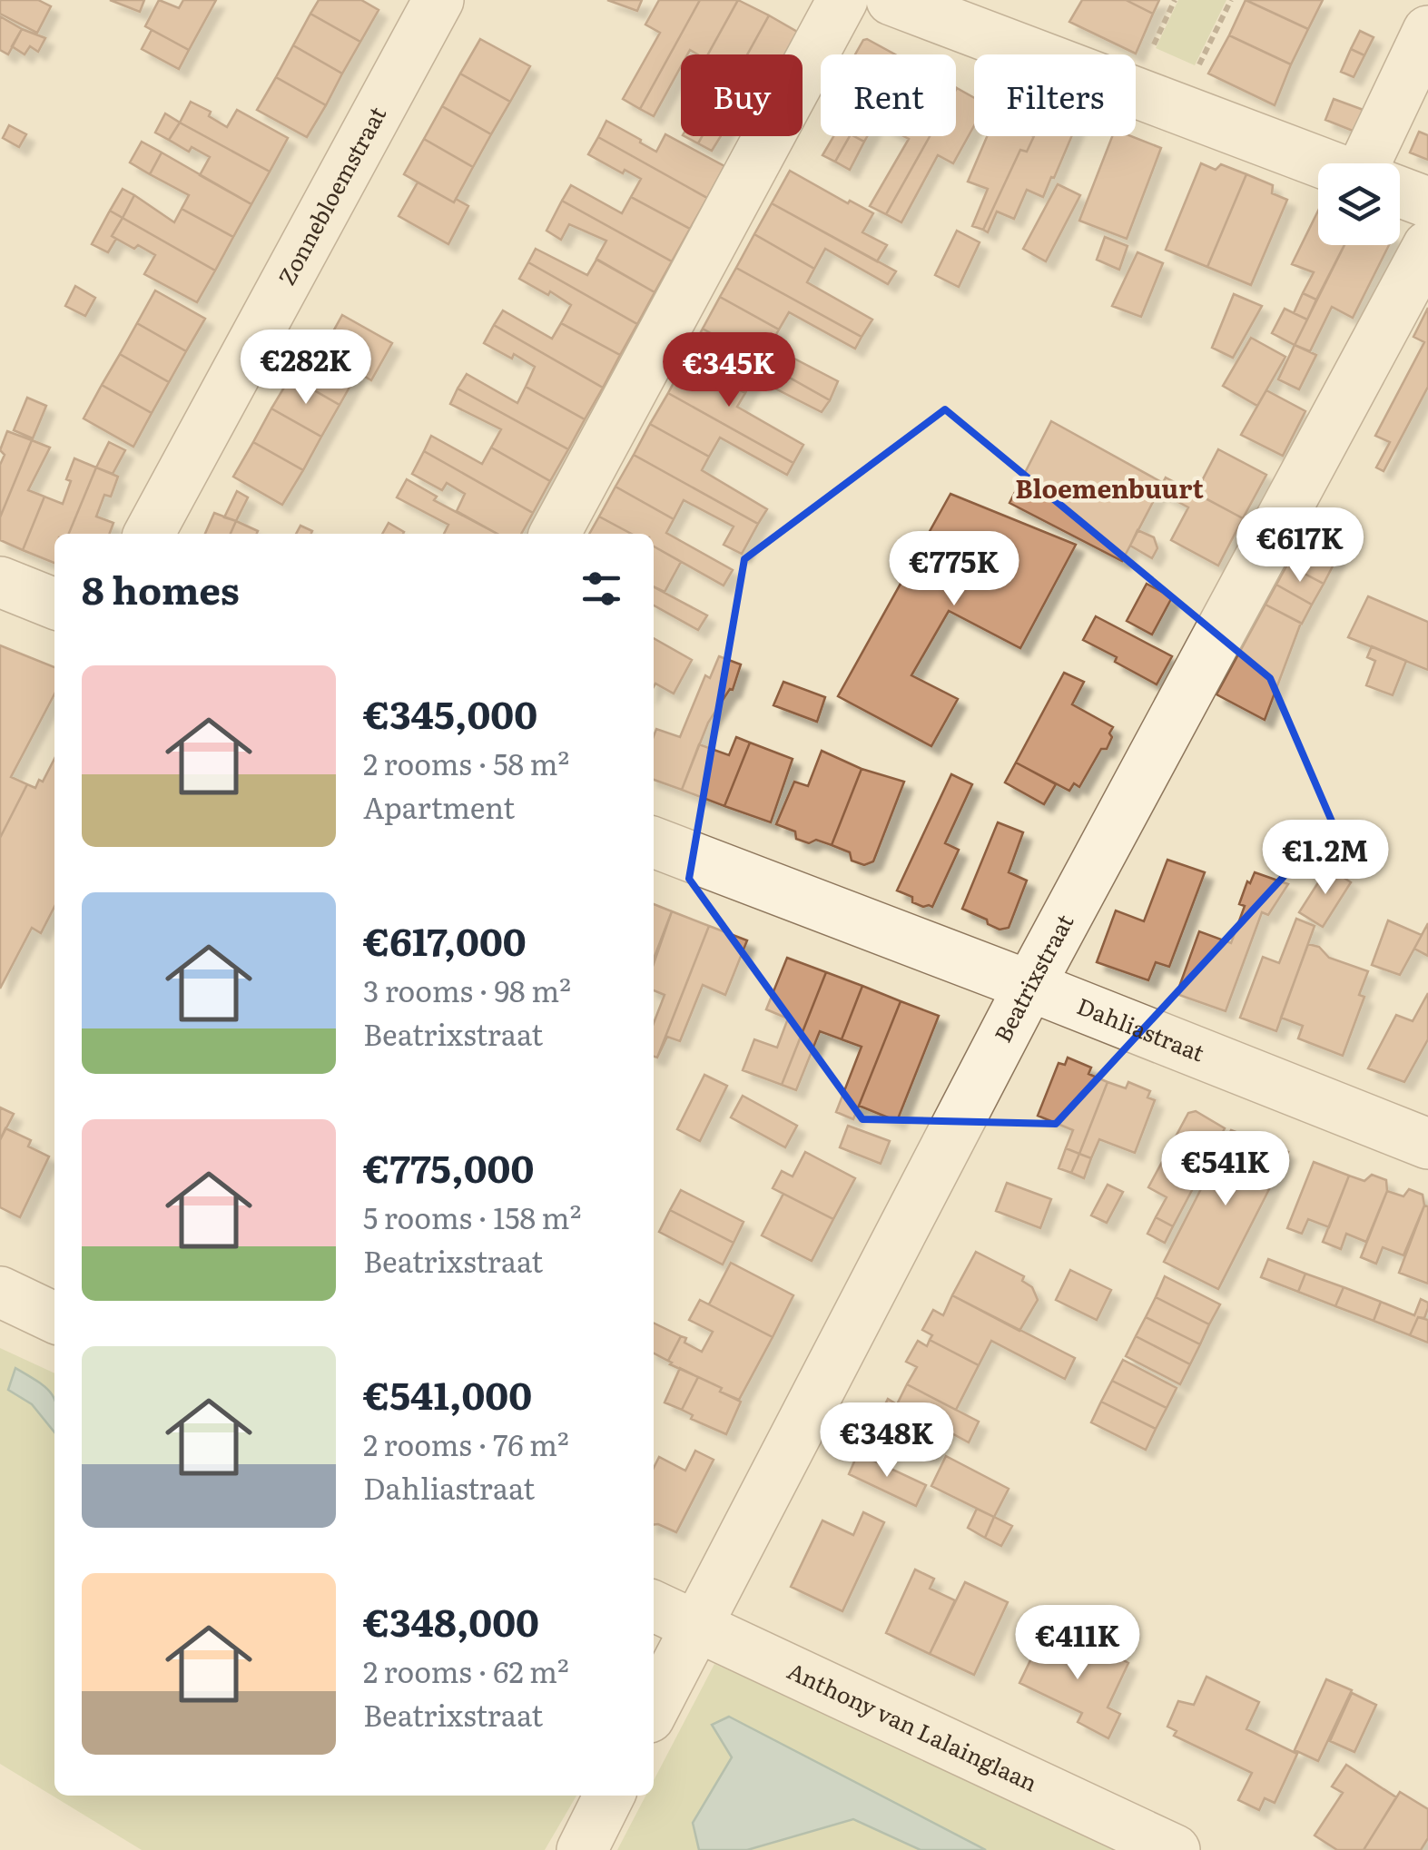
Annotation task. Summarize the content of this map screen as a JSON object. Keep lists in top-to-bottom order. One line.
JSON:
{"streets":{"street":["Zonnebloemstraat","Beatrixstraat","Dahliastraat","Anthony van Lalainglaan"]},"crossings":[["Beatrixstraat","Dahliastraat"],["Beatrixstraat","Anthony van Lalainglaan"]],"districts":["Bloemenbuurt"],"page":{"chip":["Buy","Rent","Filters"],"price":["€282K","€345K","€617K","€775K","€1.2M","€541K","€348K","€411K"],"heading":"8 homes","list":[{"name":"€345,000","note":"2 rooms · 58 m² · Apartment"},{"name":"€617,000","note":"3 rooms · 98 m² · Beatrixstraat"},{"name":"€775,000","note":"5 rooms · 158 m² · Beatrixstraat"},{"name":"€541,000","note":"2 rooms · 76 m² · Dahliastraat"},{"name":"€348,000","note":"2 rooms · 62 m² · Beatrixstraat"}]}}
